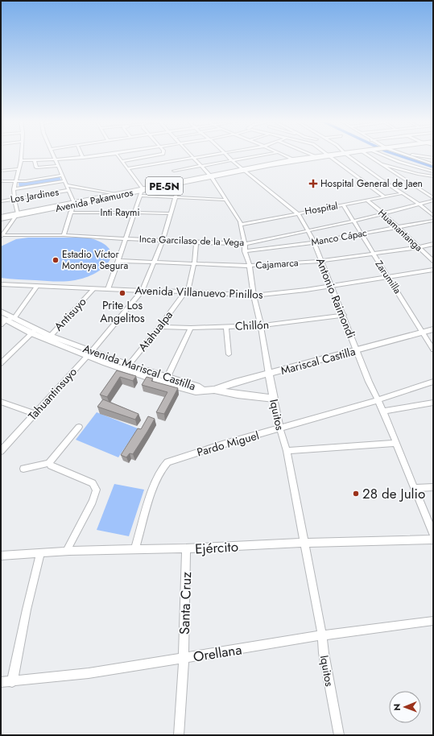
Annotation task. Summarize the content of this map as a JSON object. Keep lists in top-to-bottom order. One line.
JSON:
{"streets":{"highway":["PE-5N","Avenida Pakamuros"],"street":["Los Jardines","Hospital","Inti Raymi","Huamantanga","Manco Cápac","Inca Garcilaso de la Vega","Cajamarca","Zarumilla","Avenida Villanuevo Pinillos","Antonio Raimondi","Antisuyo","Chillón","Atahualpa","Mariscal Castilla","Avenida Mariscal Castilla","Tahuantinsuyo","Iquitos","Pardo Miguel","Ejército","Santa Cruz","Orellana"]},"crossings":[["Avenida Pakamuros","Antonio Raimondi"],["Avenida Pakamuros","Tahuantinsuyo"],["Avenida Pakamuros","Iquitos"],["Hospital","Huamantanga"],["Hospital","Zarumilla"],["Hospital","Antonio Raimondi"],["Hospital","Iquitos"],["Inti Raymi","Tahuantinsuyo"],["Huamantanga","Manco Cápac"],["Huamantanga","Inca Garcilaso de la Vega"],["Huamantanga","Cajamarca"],["Manco Cápac","Zarumilla"],["Manco Cápac","Antonio Raimondi"],["Manco Cápac","Iquitos"],["Inca Garcilaso de la Vega","Zarumilla"],["Inca Garcilaso de la Vega","Antonio Raimondi"],["Inca Garcilaso de la Vega","Atahualpa"],["Inca Garcilaso de la Vega","Tahuantinsuyo"],["Inca Garcilaso de la Vega","Iquitos"],["Cajamarca","Zarumilla"],["Cajamarca","Antonio Raimondi"],["Cajamarca","Atahualpa"],["Cajamarca","Tahuantinsuyo"],["Cajamarca","Iquitos"],["Zarumilla","Avenida Villanuevo Pinillos"],["Zarumilla","Mariscal Castilla"],["Avenida Villanuevo Pinillos","Antonio Raimondi"],["Avenida Villanuevo Pinillos","Antisuyo"],["Avenida Villanuevo Pinillos","Atahualpa"],["Avenida Villanuevo Pinillos","Tahuantinsuyo"],["Avenida Villanuevo Pinillos","Iquitos"],["Antonio Raimondi","Chillón"],["Antonio Raimondi","Mariscal Castilla"],["Antonio Raimondi","Pardo Miguel"],["Antisuyo","Avenida Mariscal Castilla"],["Chillón","Atahualpa"],["Chillón","Iquitos"],["Atahualpa","Avenida Mariscal Castilla"],["Mariscal Castilla","Avenida Mariscal Castilla"],["Mariscal Castilla","Iquitos"],["Avenida Mariscal Castilla","Tahuantinsuyo"],["Iquitos","Pardo Miguel"],["Iquitos","Ejército"],["Iquitos","Orellana"],["Pardo Miguel","Ejército"],["Ejército","Santa Cruz"],["Santa Cruz","Orellana"]],"places":{"health":["Hospital General de Jaen"],"other":["Estadio Víctor Montoya Segura","Prite Los Angelitos","28 de Julio"]},"north":"left"}
